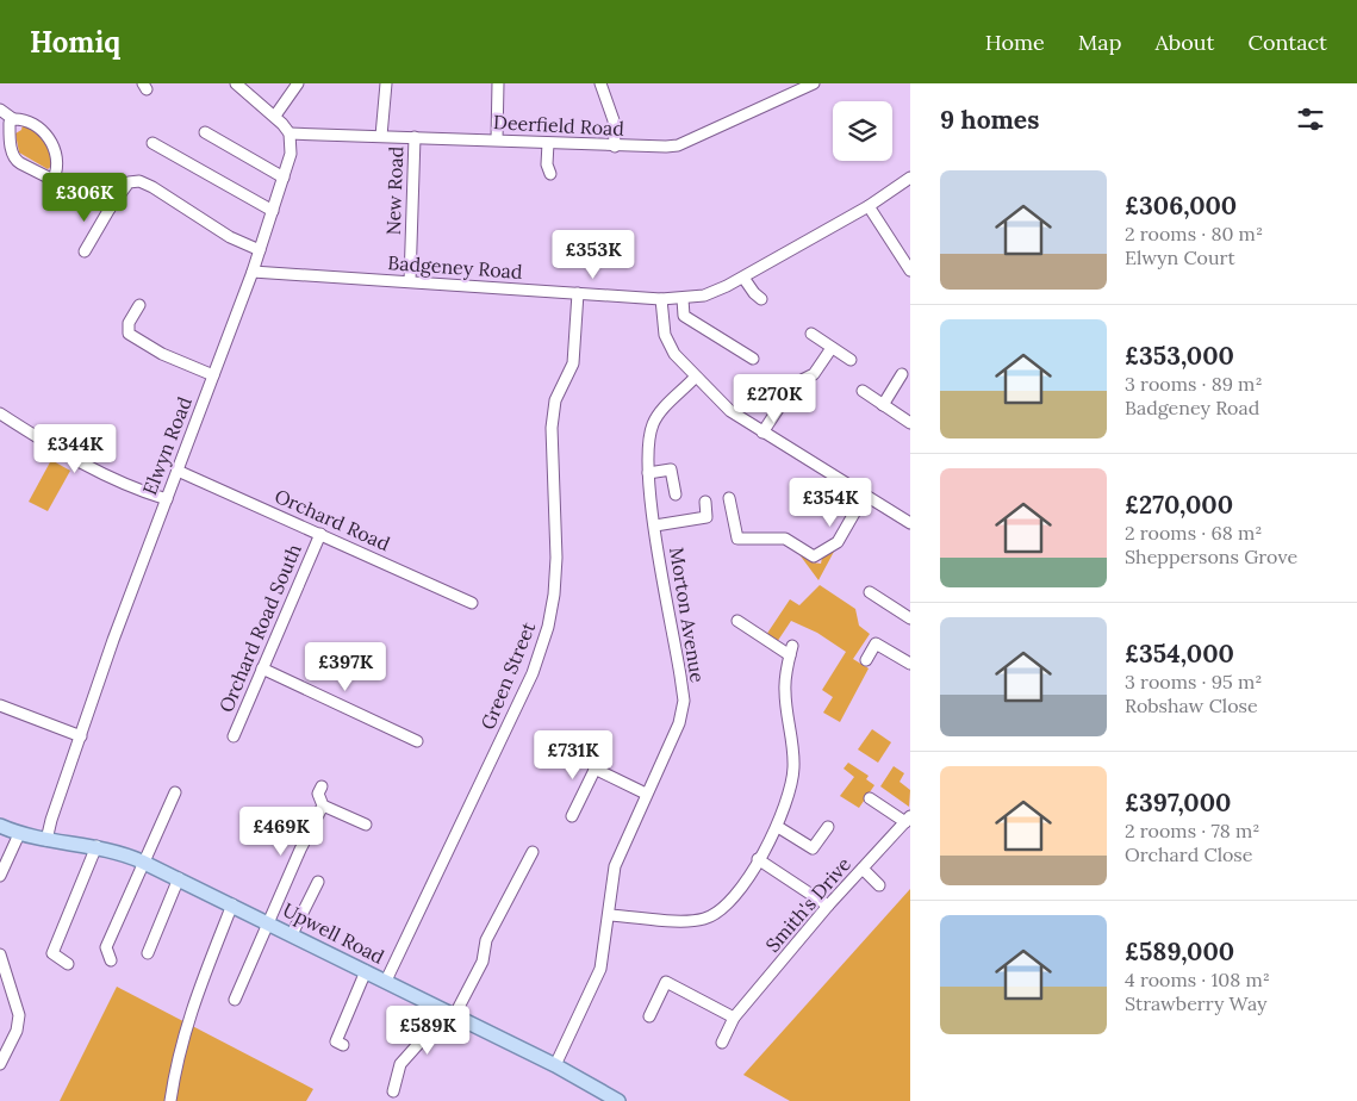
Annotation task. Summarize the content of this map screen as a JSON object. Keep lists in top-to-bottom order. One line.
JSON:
{"streets":{"main road":["Upwell Road"],"street":["Deerfield Road","New Road","Badgeney Road","Elwyn Road","Orchard Road","Morton Avenue","Orchard Road South","Green Street","Smith's Drive"]},"crossings":[["Deerfield Road","New Road"],["Deerfield Road","Elwyn Road"],["New Road","Badgeney Road"],["Badgeney Road","Elwyn Road"],["Badgeney Road","Green Street"],["Elwyn Road","Orchard Road"],["Elwyn Road","Upwell Road"],["Orchard Road","Orchard Road South"],["Morton Avenue","Upwell Road"],["Green Street","Upwell Road"]],"page":{"header":"Homiq","nav":["Home","Map","About","Contact"],"heading":"9 homes","list":[{"name":"£306,000","note":"2 rooms · 80 m² · Elwyn Court"},{"name":"£353,000","note":"3 rooms · 89 m² · Badgeney Road"},{"name":"£270,000","note":"2 rooms · 68 m² · Sheppersons Grove"},{"name":"£354,000","note":"3 rooms · 95 m² · Robshaw Close"},{"name":"£397,000","note":"2 rooms · 78 m² · Orchard Close"},{"name":"£589,000","note":"4 rooms · 108 m² · Strawberry Way"}],"price":["£306K","£353K","£270K","£344K","£354K","£397K","£731K","£469K","£589K"]}}
